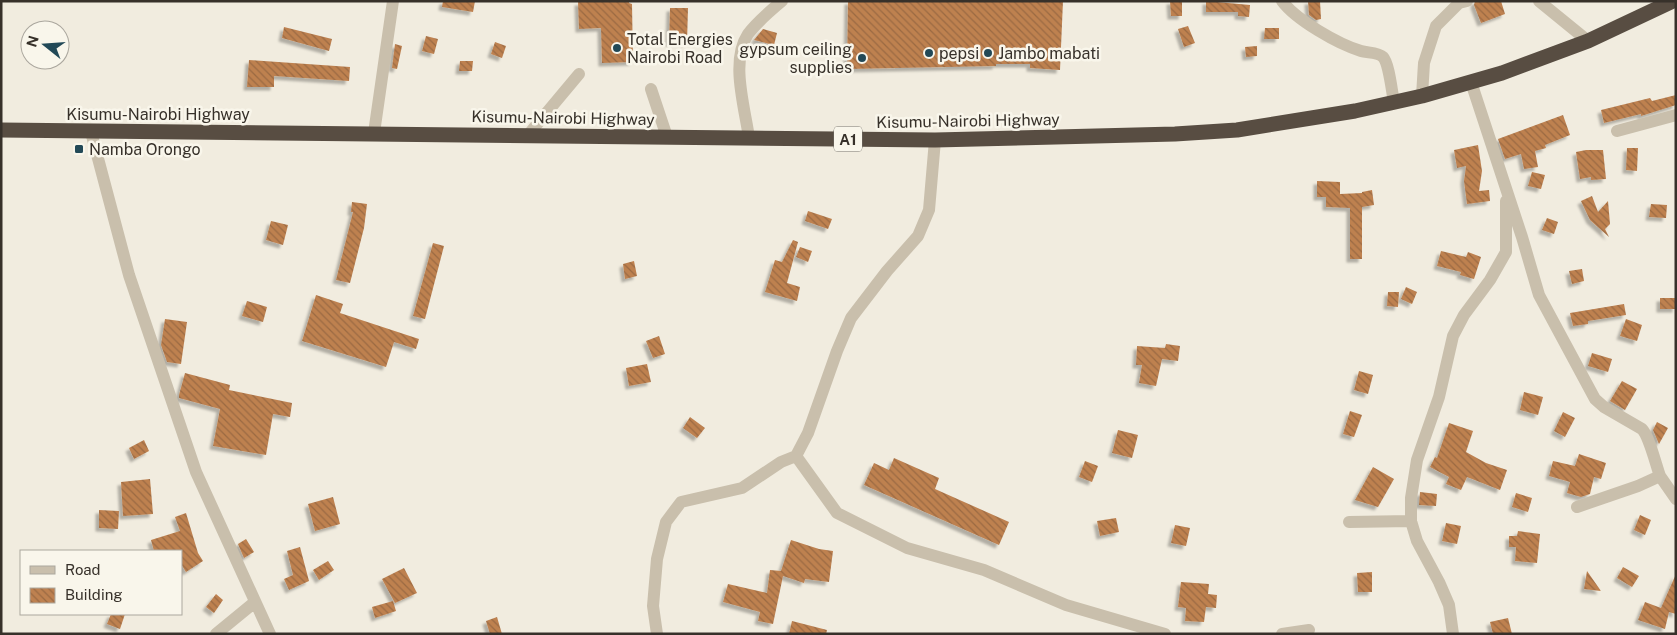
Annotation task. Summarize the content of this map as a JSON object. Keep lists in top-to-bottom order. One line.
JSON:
{"streets":{"highway":["Kisumu-Nairobi Highway","A1"]},"places":{"other":["Total Energies Nairobi Road","pepsi","Jambo mabati","gypsum ceiling supplies"],"transit":["Namba Orongo"]},"legend":["Road","Building"],"north":"left"}
